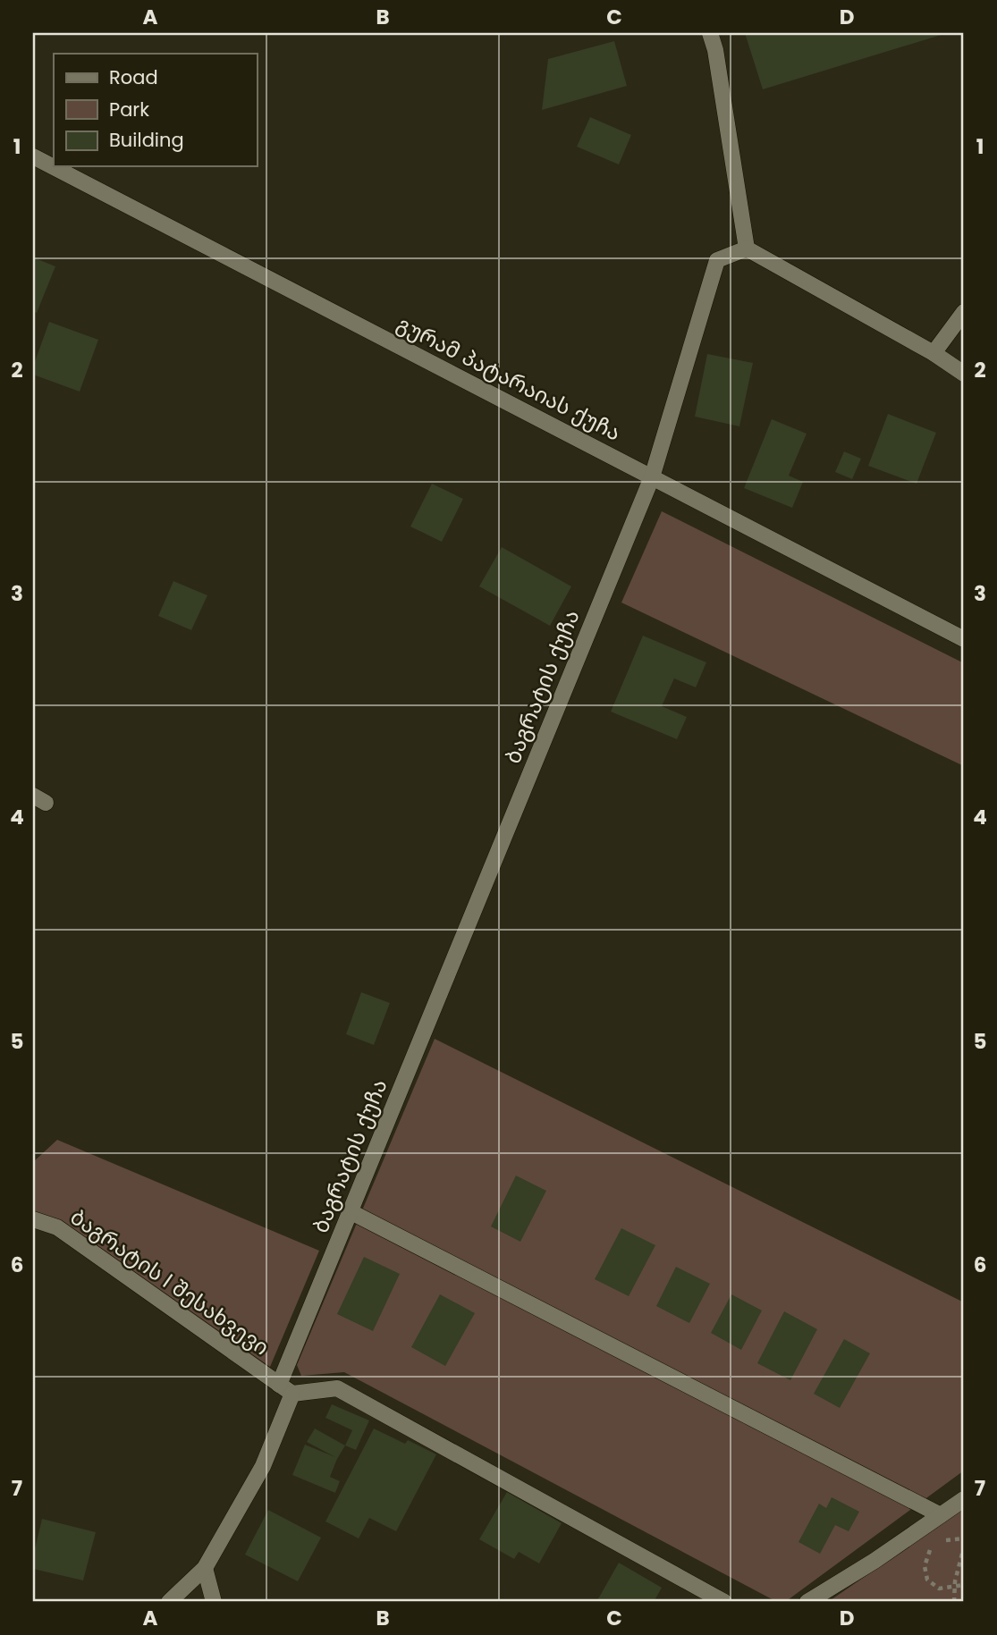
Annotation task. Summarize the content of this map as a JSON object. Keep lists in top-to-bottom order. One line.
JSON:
{"streets":{"street":["გურამ პატარაიას ქუჩა","ბაგრატის ქუჩა","ბაგრატის I შესახვევი"]},"crossings":[["გურამ პატარაიას ქუჩა","ბაგრატის ქუჩა"],["ბაგრატის ქუჩა","ბაგრატის I შესახვევი"]],"legend":["Road","Park","Building"],"grid":{"columns":["A","B","C","D"],"rows":["1","2","3","4","5","6","7"]}}
